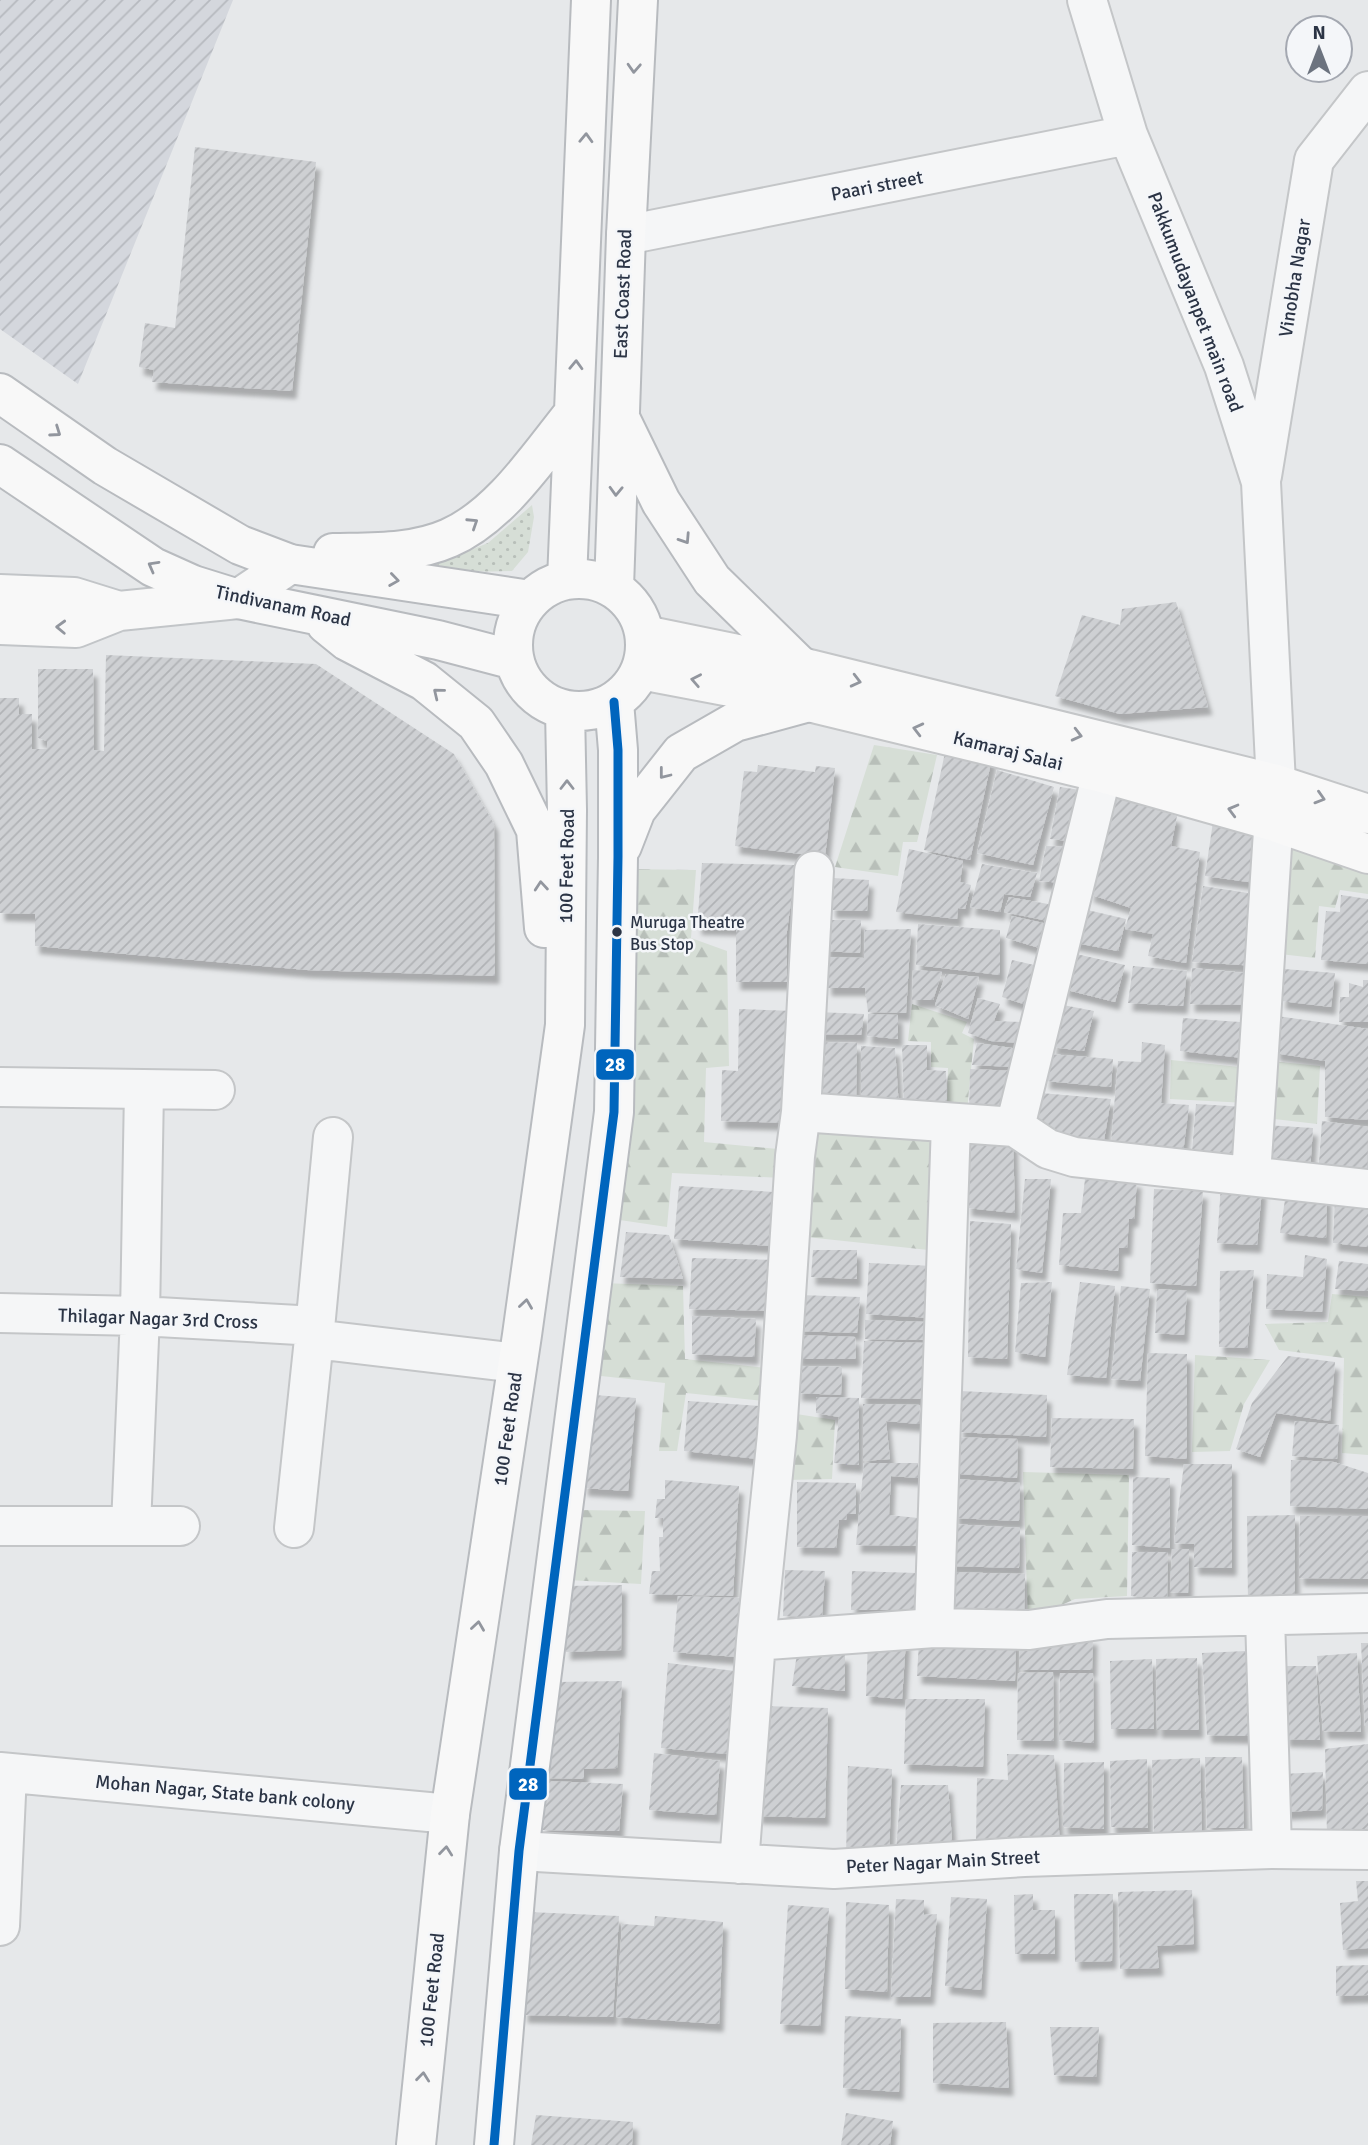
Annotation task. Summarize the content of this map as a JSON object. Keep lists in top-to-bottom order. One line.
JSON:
{"streets":{"main road":["East Coast Road","Tindivanam Road","Kamaraj Salai","100 Feet Road"],"street":["Paari street","Vinobha Nagar","Pakkumudayanpet main road","Thilagar Nagar 3rd Cross","Mohan Nagar, State bank colony","Peter Nagar Main Street"]},"crossings":[["Paari street","East Coast Road"],["Paari street","Pakkumudayanpet main road"],["Vinobha Nagar","Pakkumudayanpet main road"],["East Coast Road","Tindivanam Road"],["East Coast Road","Kamaraj Salai"],["East Coast Road","100 Feet Road"],["Pakkumudayanpet main road","Kamaraj Salai"],["Tindivanam Road","Kamaraj Salai"],["Tindivanam Road","100 Feet Road"],["Kamaraj Salai","100 Feet Road"],["100 Feet Road","Thilagar Nagar 3rd Cross"],["100 Feet Road","Mohan Nagar, State bank colony"]],"places":["Muruga Theatre Bus Stop"],"lines":["transit line 28"],"north":"top"}
